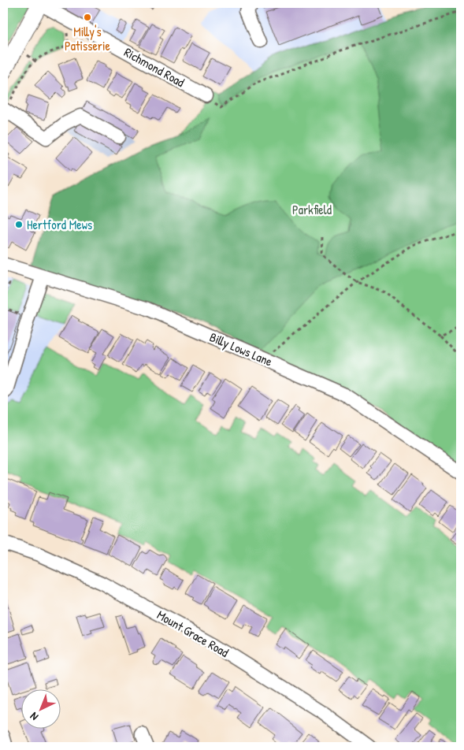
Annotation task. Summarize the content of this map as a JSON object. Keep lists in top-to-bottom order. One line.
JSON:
{"streets":{"street":["Richmond Road","Billy Lows Lane","Mount Grace Road"]},"parks":["Parkfield"],"places":["Milly's Patisserie","Hertford Mews"],"north":"bottom left"}
